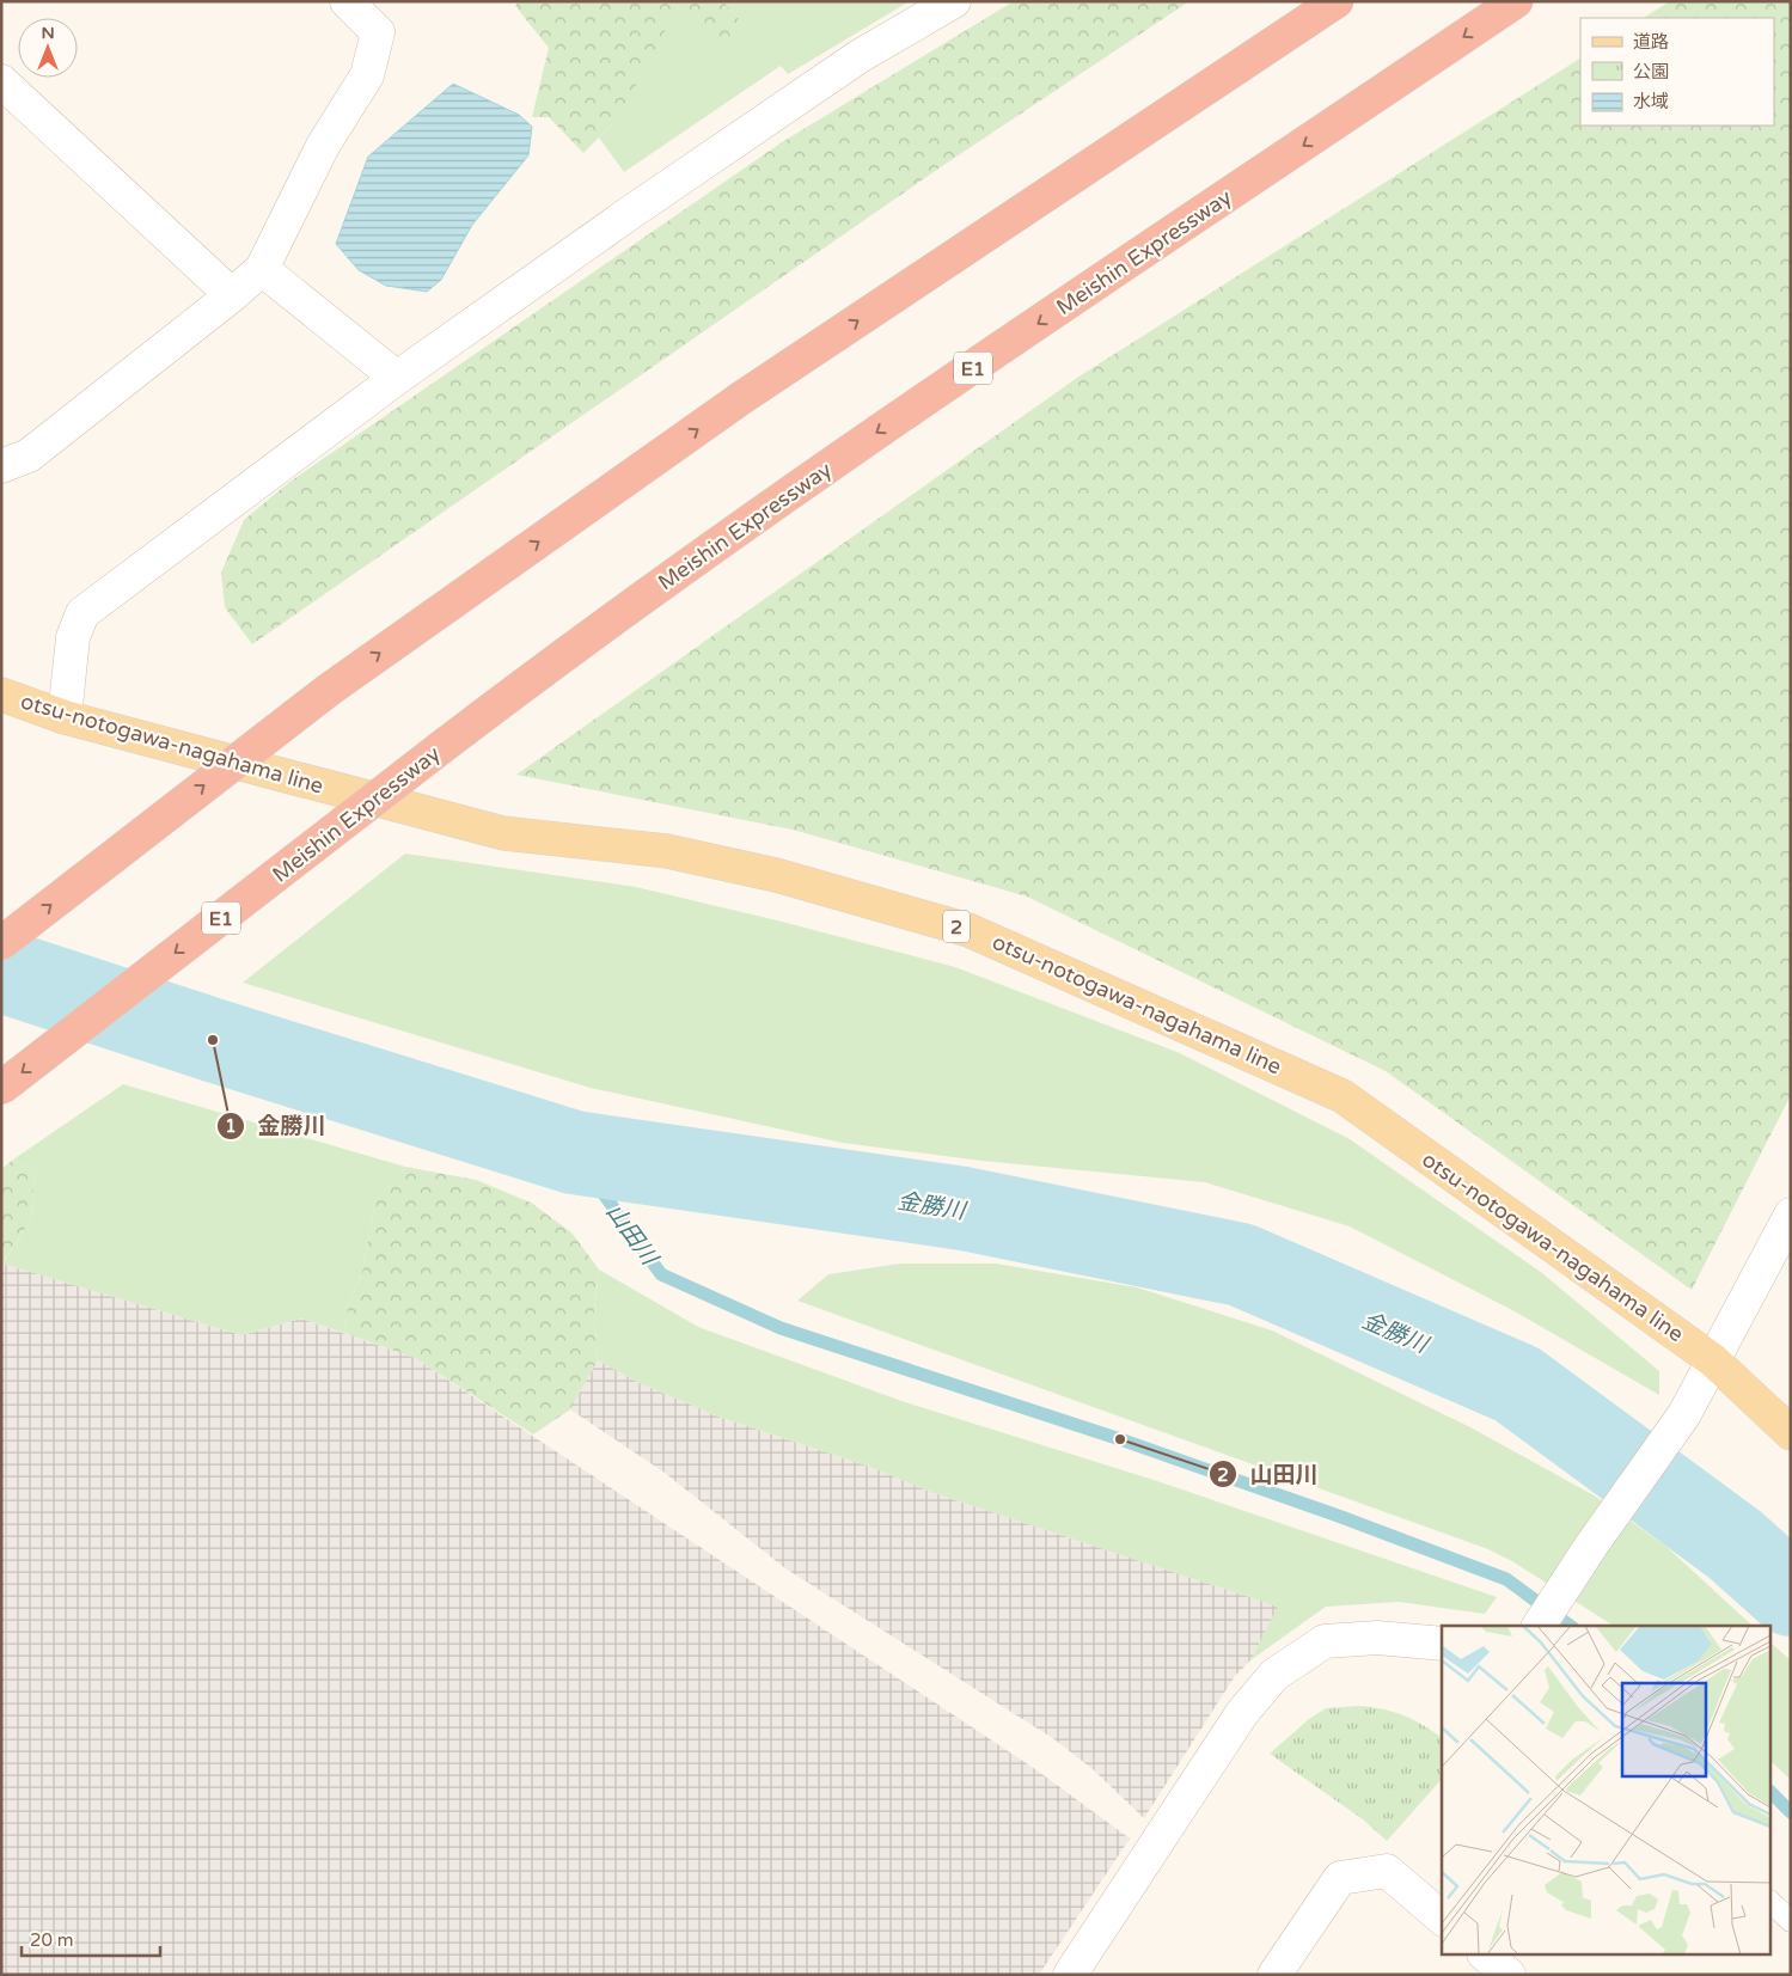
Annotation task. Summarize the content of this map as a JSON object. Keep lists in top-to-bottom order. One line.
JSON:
{"streets":{"highway":["Meishin Expressway","E1"],"main road":["otsu-notogawa-nagahama line","2"]},"water":["金勝川","山田川"],"places":["金勝川","山田川"],"legend":["道路","公園","水域"],"scale_bar":"20 m","north":"top"}
